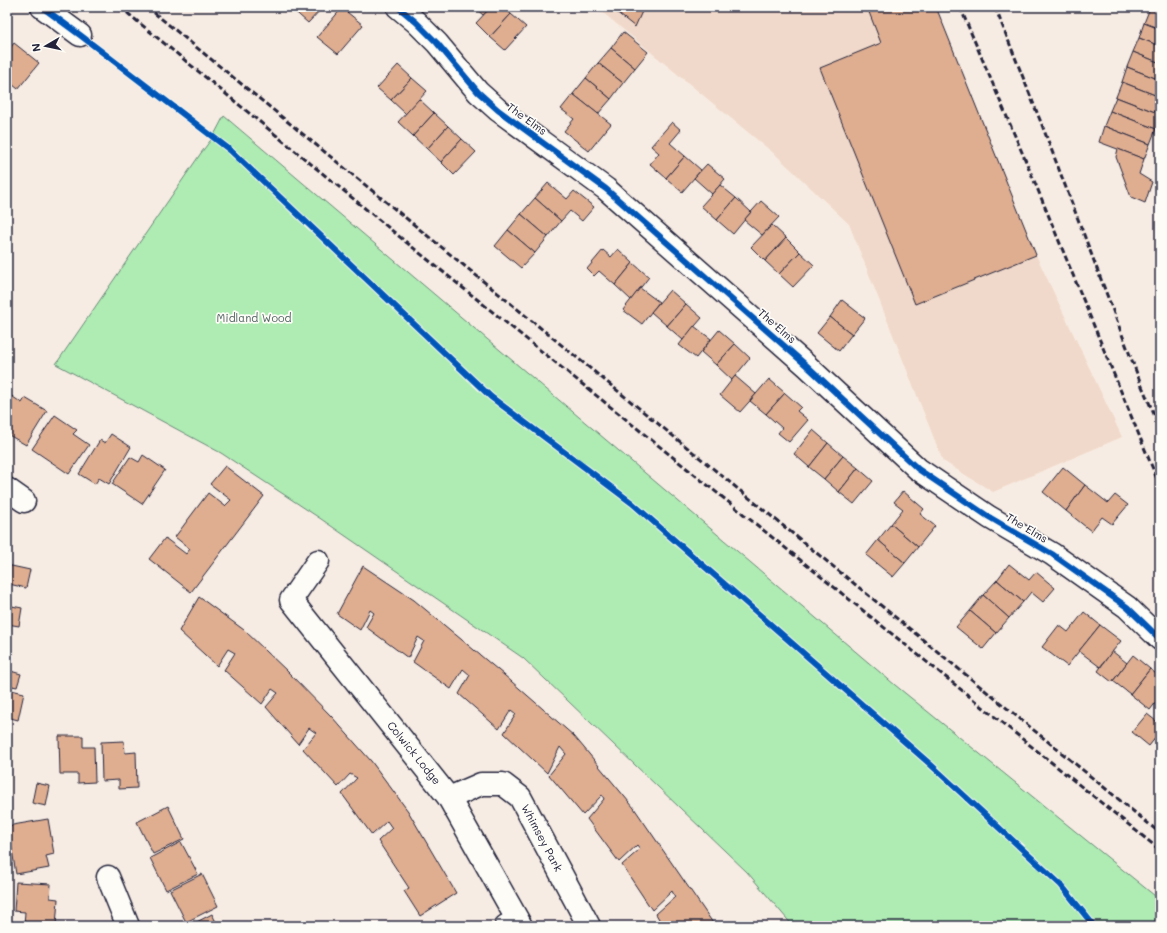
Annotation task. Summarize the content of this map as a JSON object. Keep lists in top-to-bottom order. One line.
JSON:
{"streets":{"street":["The Elms","Colwick Lodge","Whimsey Park"]},"crossings":[["Colwick Lodge","Whimsey Park"]],"parks":["Midland Wood"],"north":"left"}
